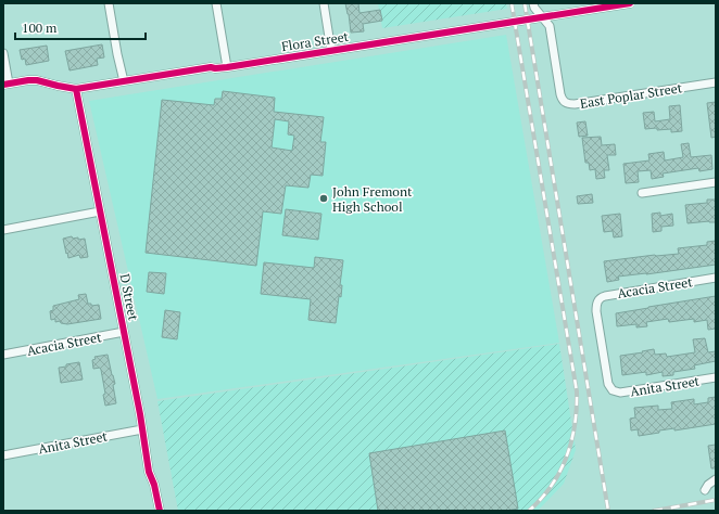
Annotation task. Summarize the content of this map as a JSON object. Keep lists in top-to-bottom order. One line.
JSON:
{"streets":{"street":["Flora Street","East Poplar Street","Acacia Street","D Street","Anita Street"]},"crossings":[["Flora Street","East Poplar Street"],["Flora Street","D Street"],["Acacia Street","D Street"],["Acacia Street","Anita Street"],["D Street","Anita Street"]],"places":["John Fremont High School"],"scale_bar":"100 m"}
